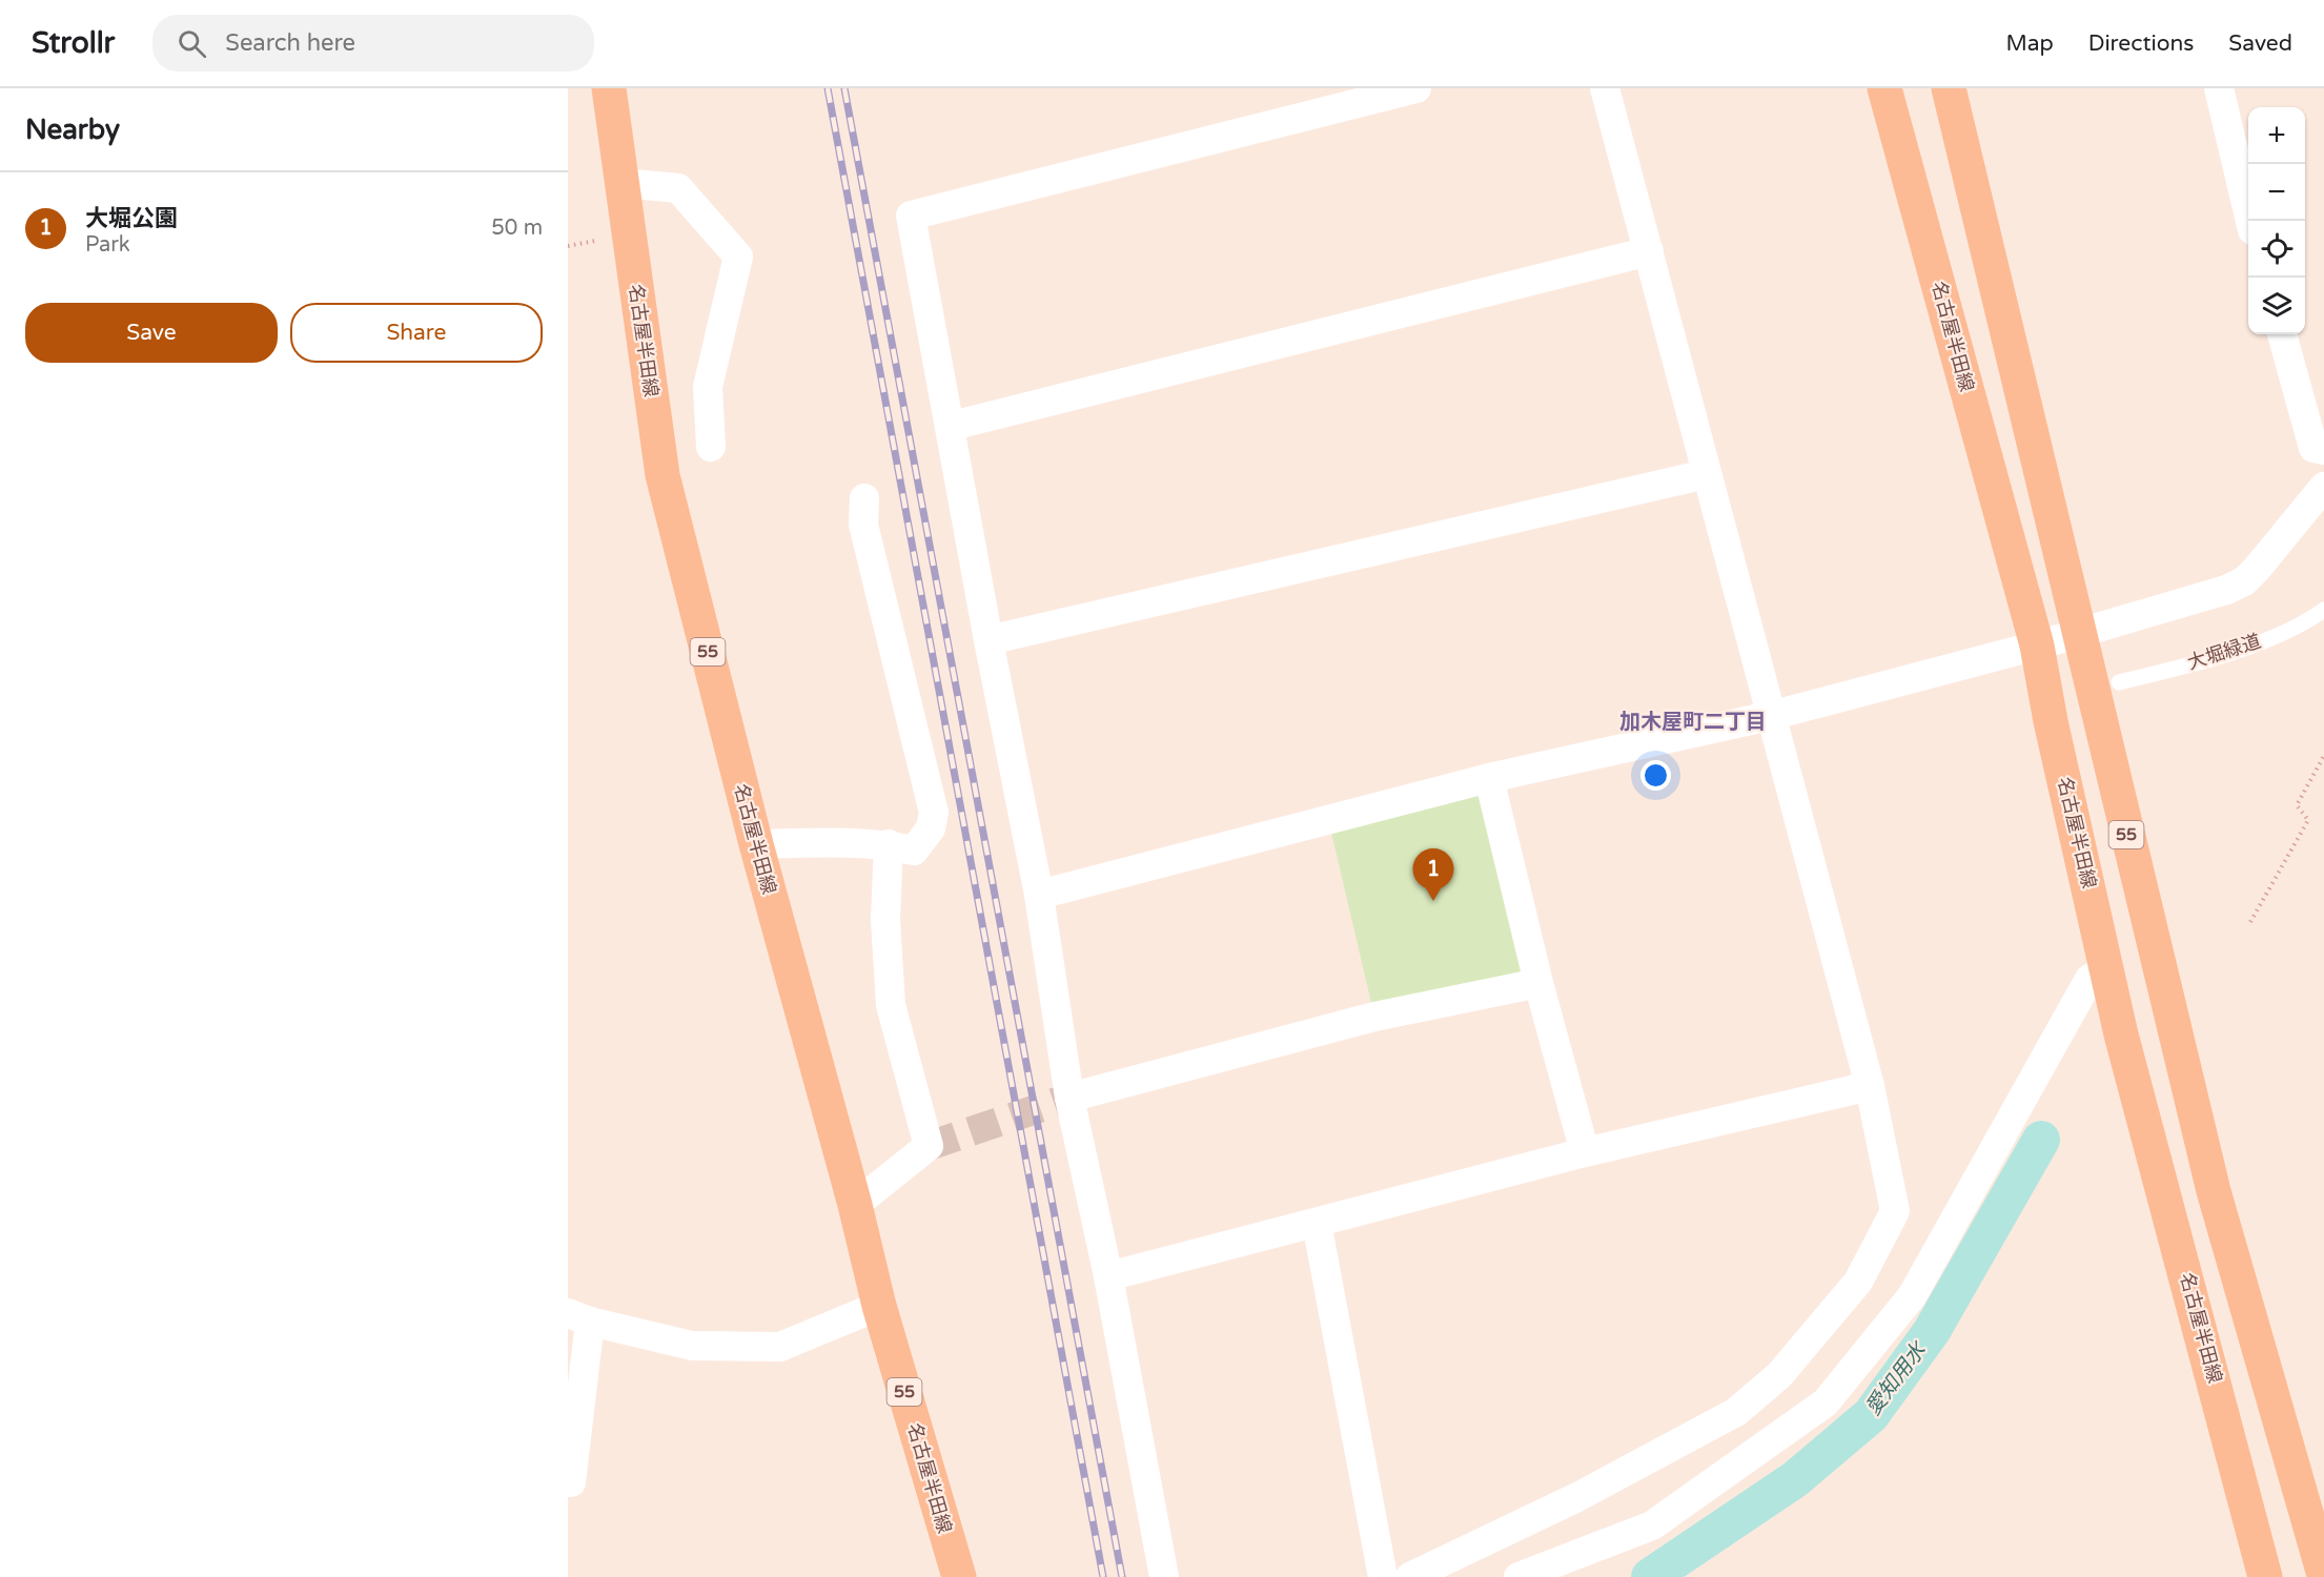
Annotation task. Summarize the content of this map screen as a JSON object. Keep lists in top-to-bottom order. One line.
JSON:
{"streets":{"main road":["名古屋半田線","55"],"lane":["大堀緑道"]},"districts":["加木屋町二丁目"],"water":["愛知用水"],"page":{"header":"Strollr","search":"Search here","nav":["Map","Directions","Saved"],"heading":"Nearby","map_buttons":["+","−"],"list":[{"mark":"1","name":"大堀公園","note":"Park","value":"50 m"}],"buttons":["Save","Share"],"pins":"1"}}
